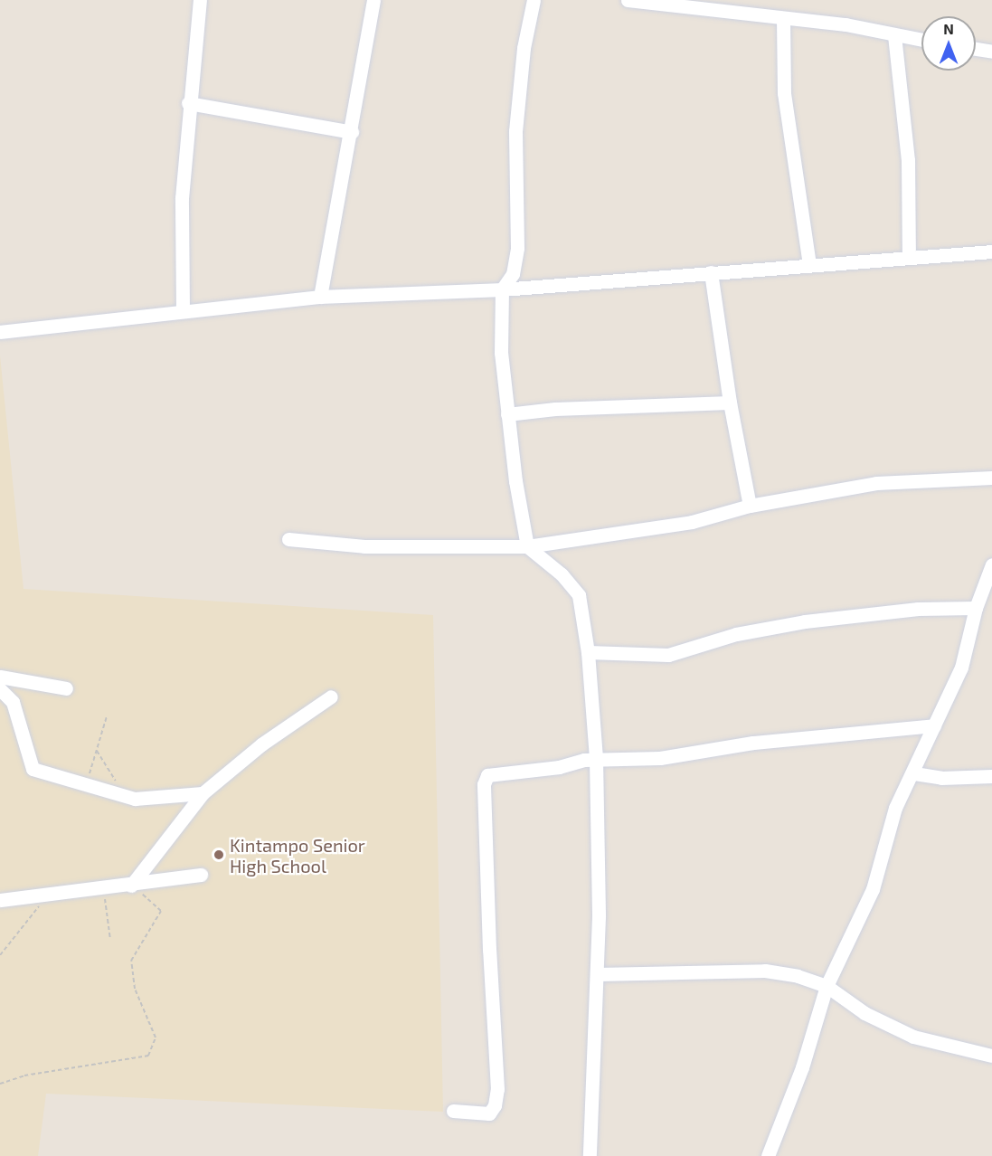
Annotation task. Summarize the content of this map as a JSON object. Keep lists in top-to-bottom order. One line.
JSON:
{"places":["Kintampo Senior High School"],"north":"top"}
